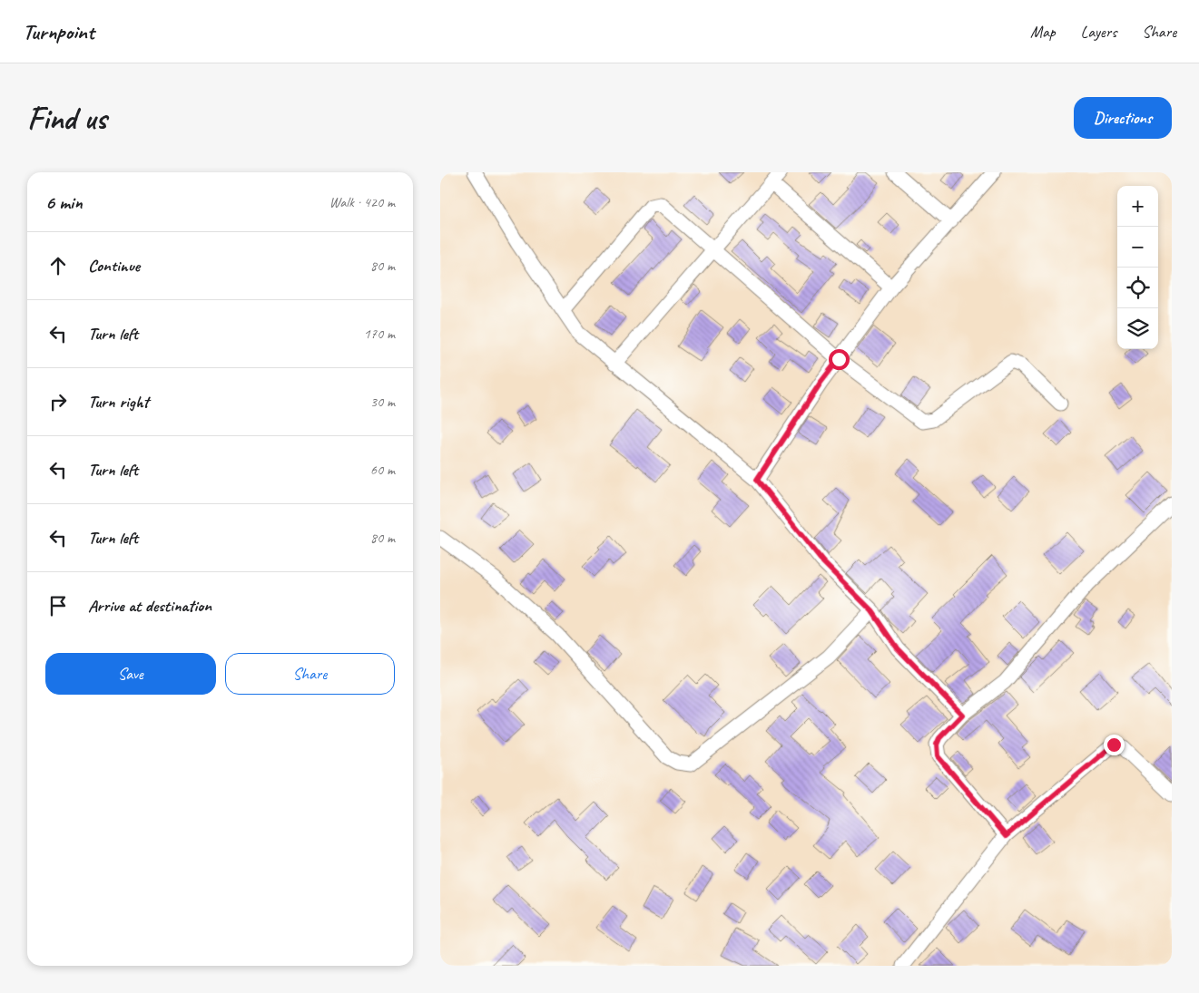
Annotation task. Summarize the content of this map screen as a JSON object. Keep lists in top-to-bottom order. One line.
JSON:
{"page":{"header":"Turnpoint","nav":["Map","Layers","Share"],"buttons":["Directions",["Save","Share"]],"title":"Find us","heading":["6 min","Walk · 420 m"],"map_buttons":["+","−"],"list":[["Continue","80 m"],["Turn left","170 m"],["Turn right","30 m"],["Turn left","60 m"],["Turn left","80 m"],"Arrive at destination"]}}
